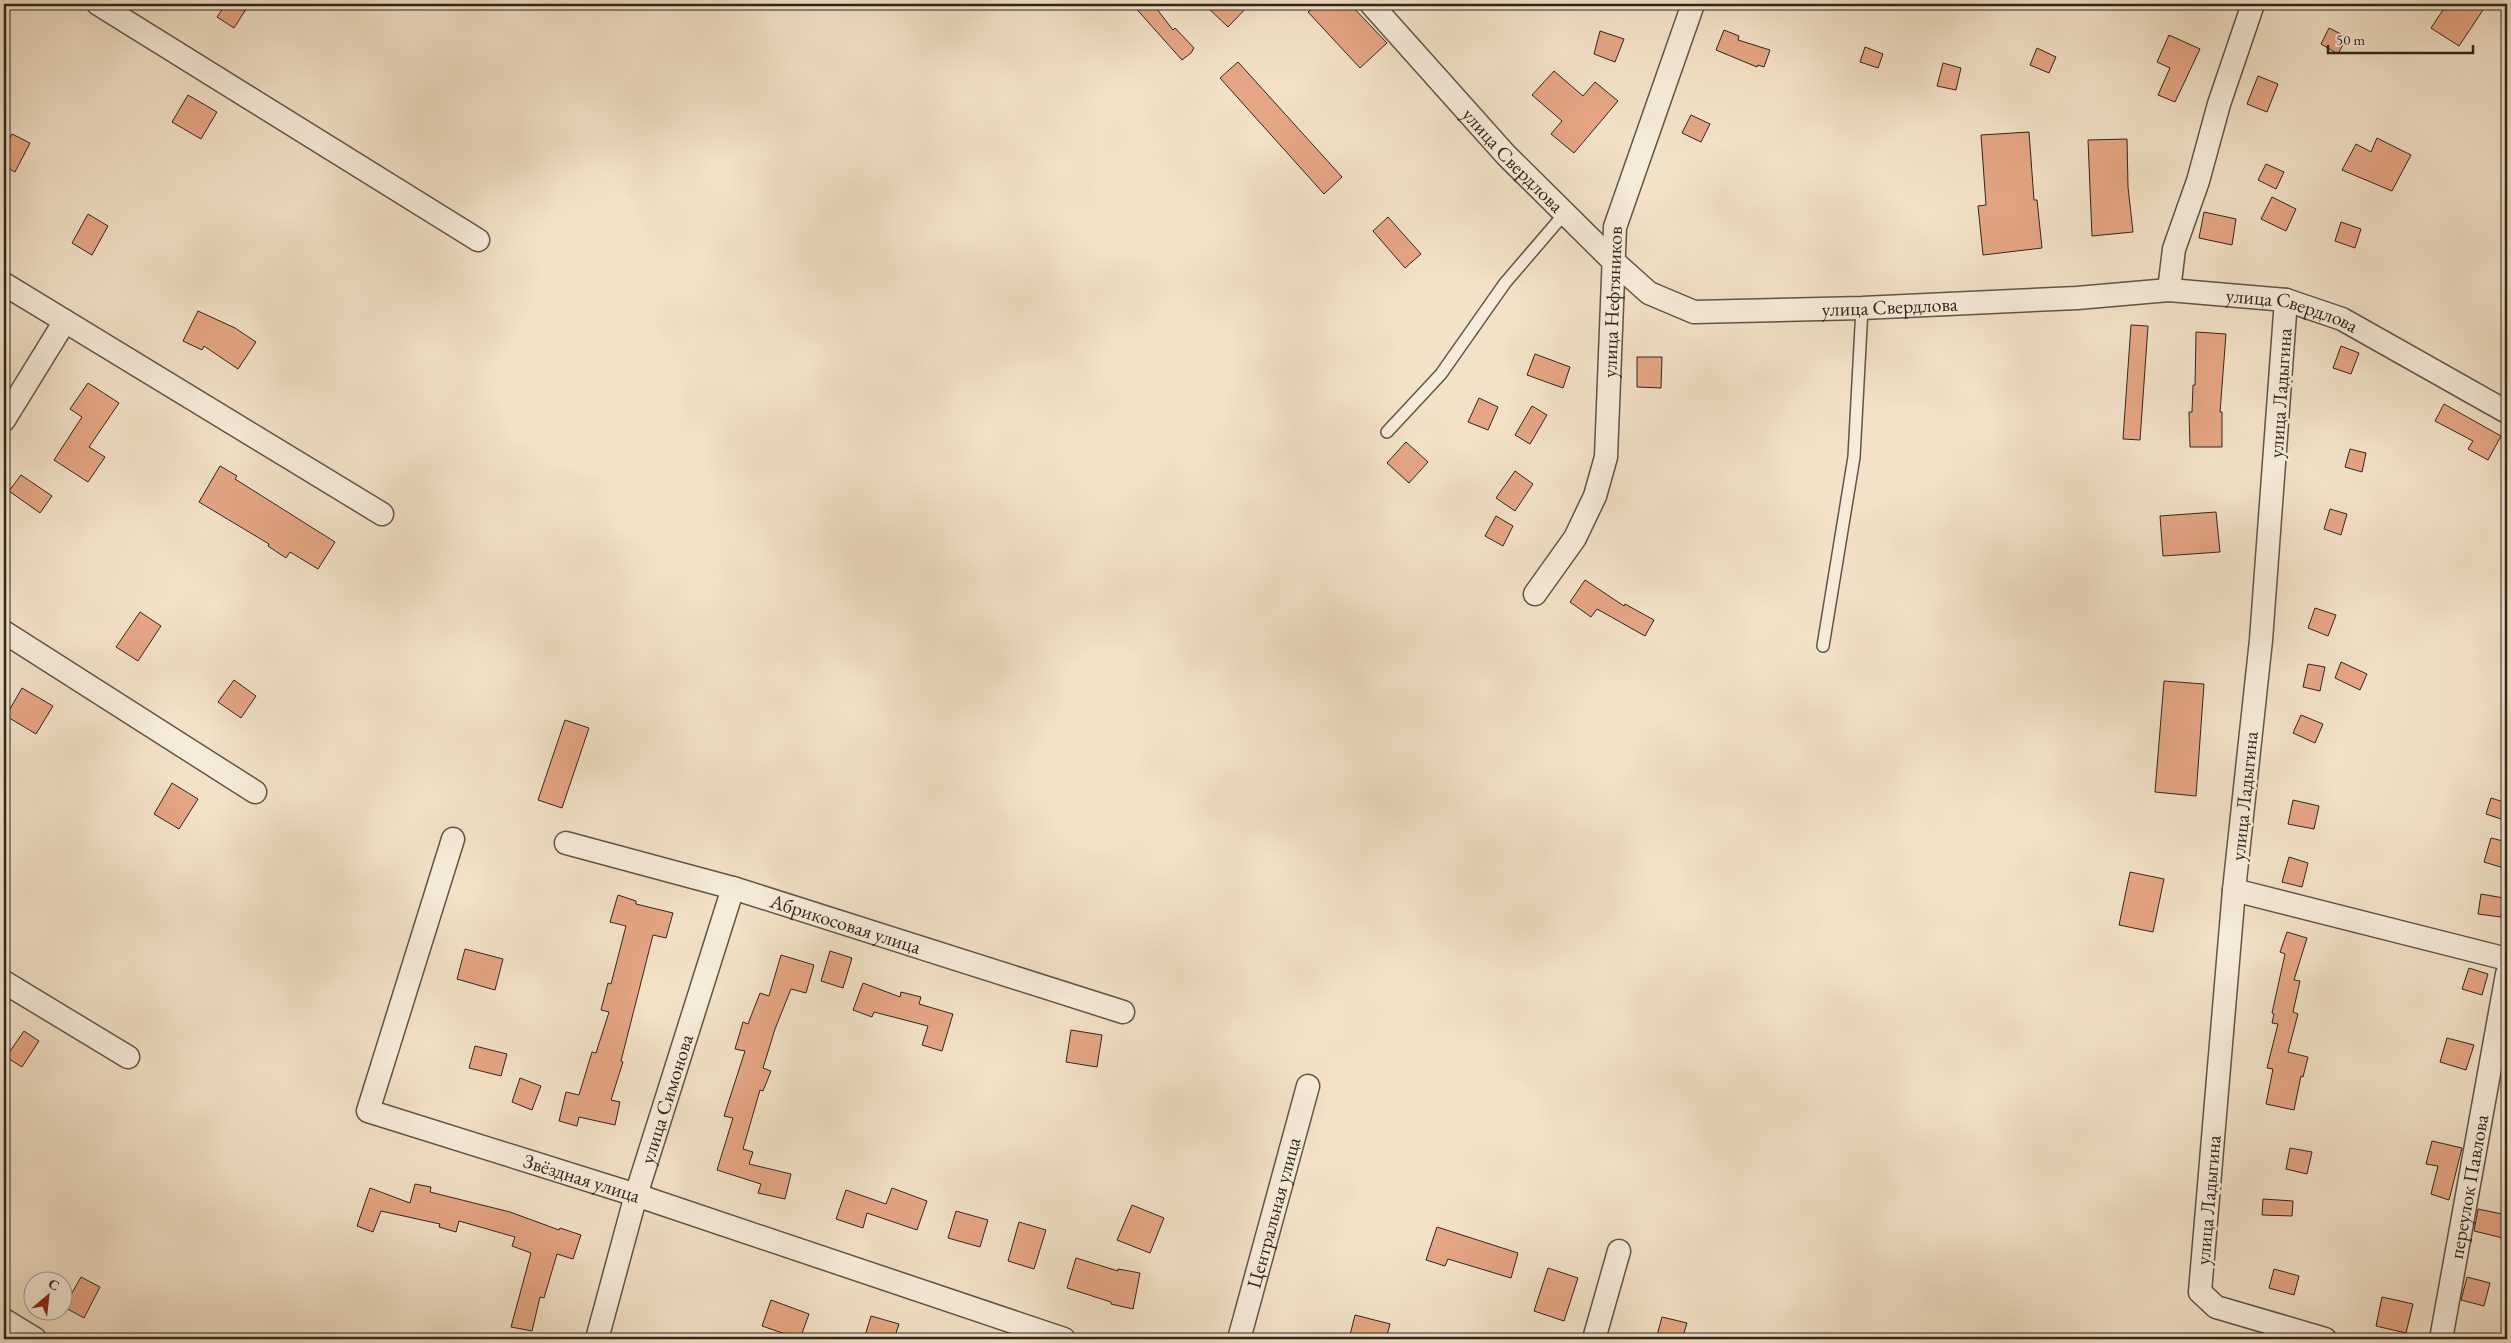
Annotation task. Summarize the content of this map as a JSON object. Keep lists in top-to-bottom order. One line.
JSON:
{"streets":{"street":["улица Свердлова","улица Нефтяников","улица Ладыгина","Абрикосовая улица","улица Симонова","Звёздная улица","переулок Павлова","Центральная улица"]},"crossings":[["улица Свердлова","улица Нефтяников"],["улица Свердлова","улица Ладыгина"],["Абрикосовая улица","улица Симонова"],["улица Симонова","Звёздная улица"]],"scale_bar":"50 m","north":"top right"}
